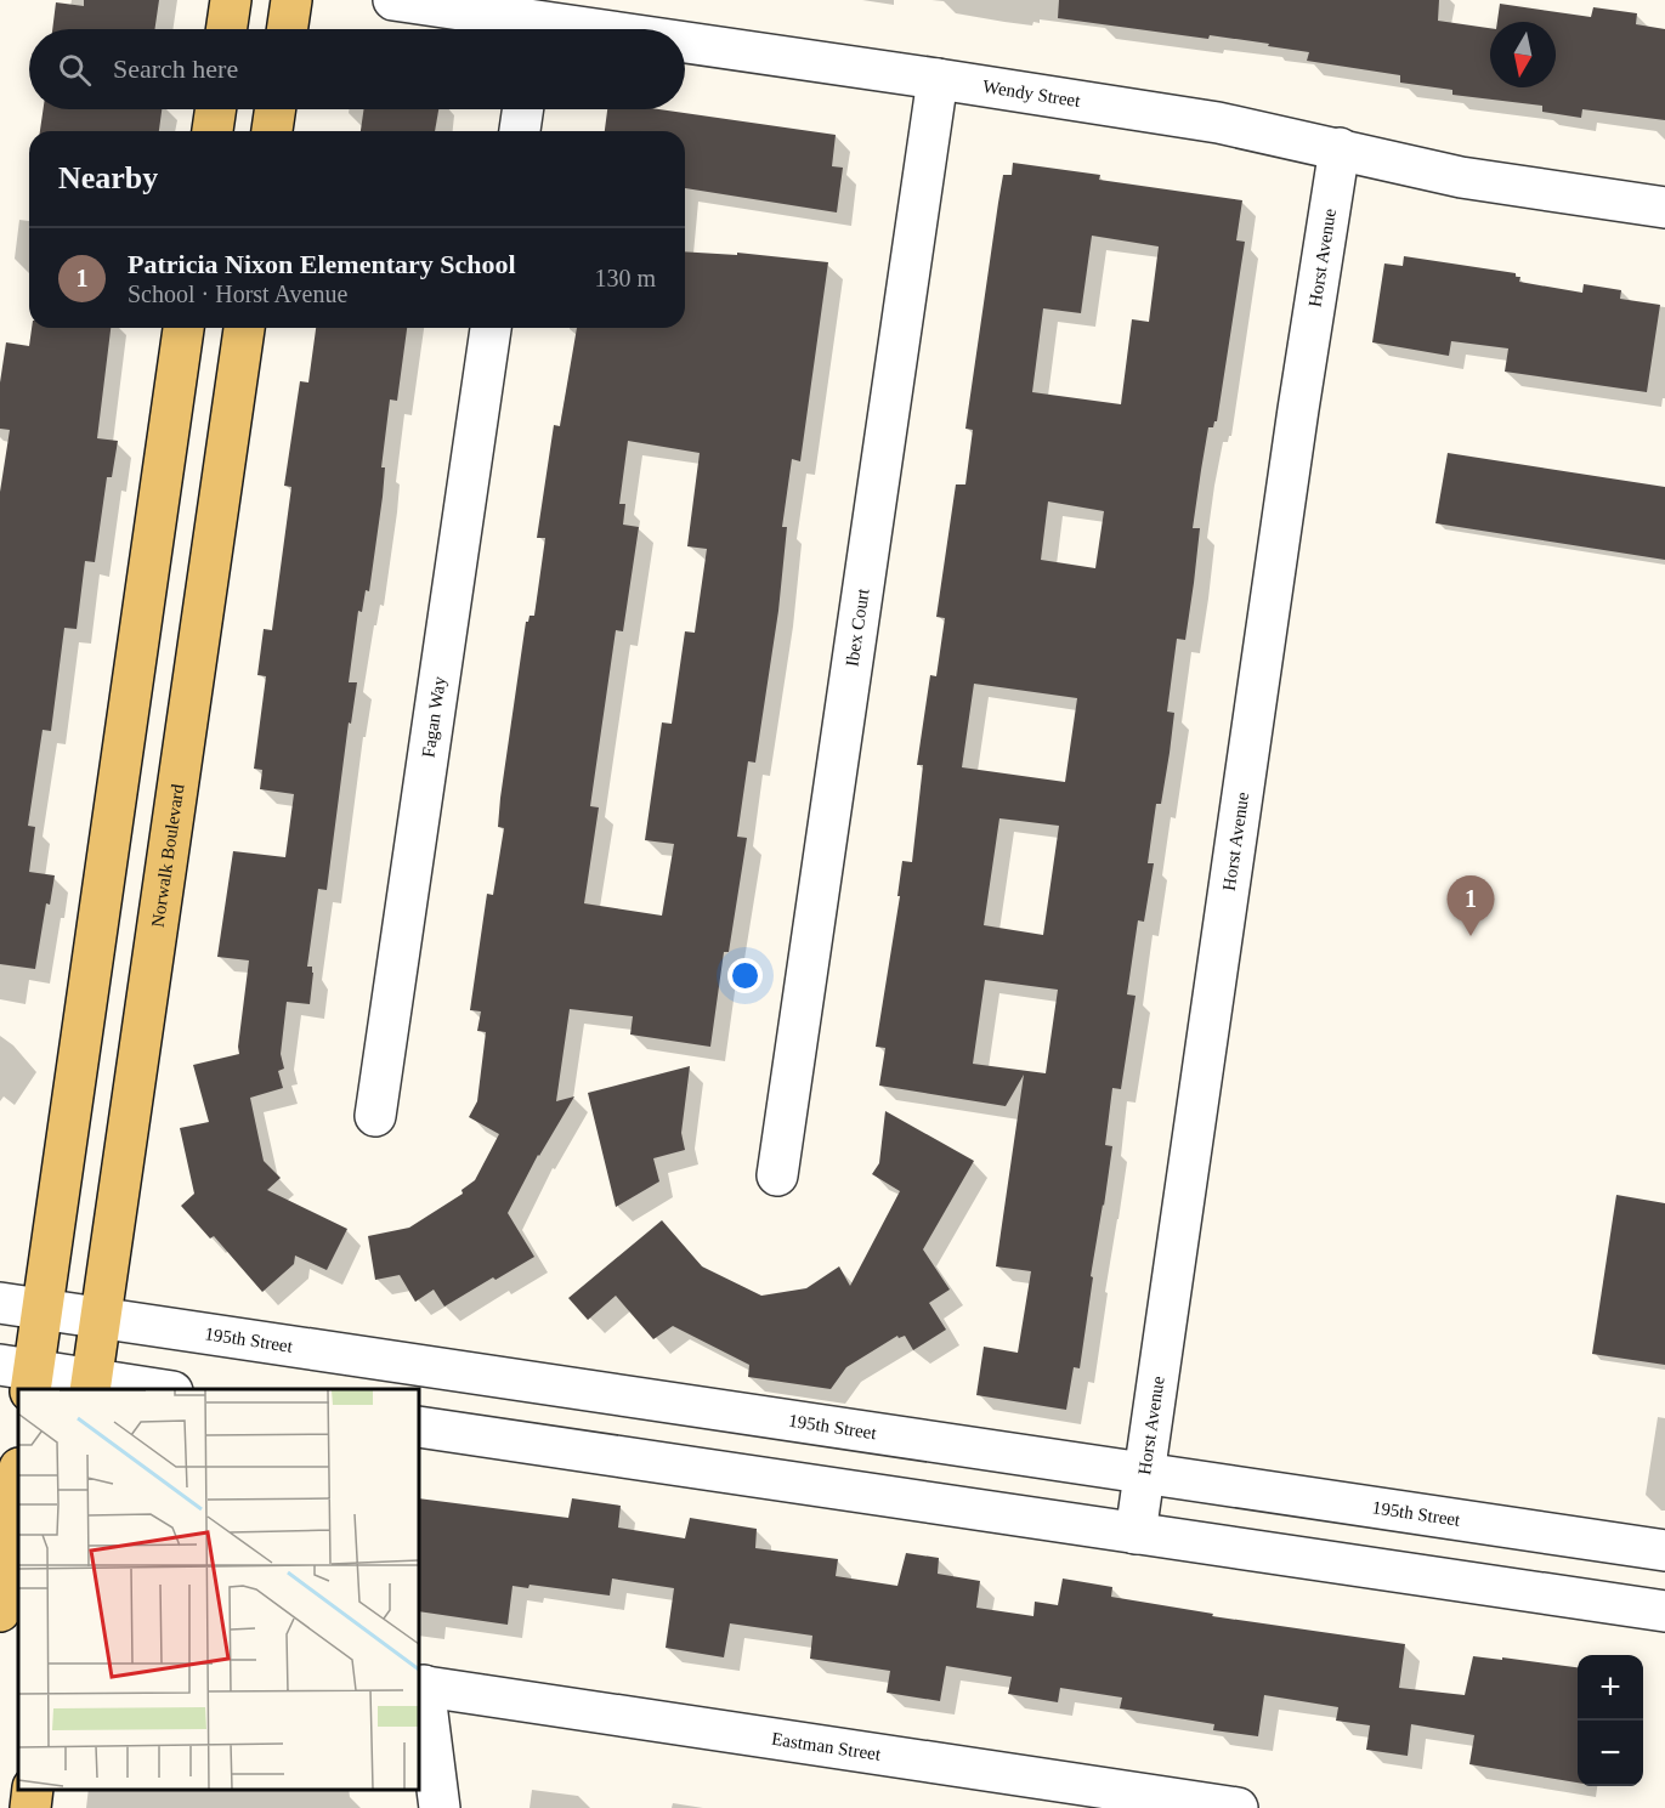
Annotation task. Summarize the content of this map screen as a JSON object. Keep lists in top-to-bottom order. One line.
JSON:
{"streets":{"main road":["Norwalk Boulevard"],"street":["Wendy Street","Horst Avenue","Ibex Court","Fagan Way","195th Street","Eastman Street"]},"crossings":[["Wendy Street","Horst Avenue"],["Wendy Street","Ibex Court"],["Horst Avenue","195th Street"],["Norwalk Boulevard","195th Street"]],"north":"bottom","page":{"search":"Search here","heading":"Nearby","list":[{"mark":"1","name":"Patricia Nixon Elementary School","note":"School · Horst Avenue","value":"130 m"}],"pins":"1","map_buttons":["+","−"]}}
